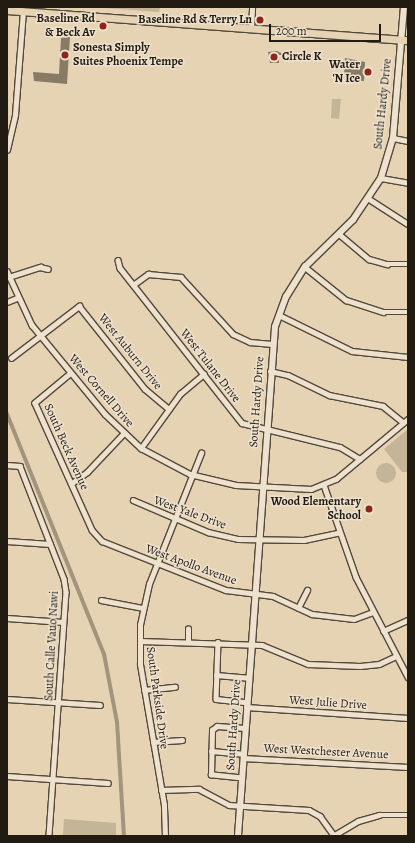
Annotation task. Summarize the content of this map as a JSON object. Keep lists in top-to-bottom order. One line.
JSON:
{"streets":{"street":["South Hardy Drive","West Auburn Drive","West Tulane Drive","West Cornell Drive","South Beck Avenue","West Yale Drive","West Apollo Avenue","South Calle Vauo Nawi","South Parkside Drive","West Julie Drive","West Westchester Avenue"]},"crossings":[["South Hardy Drive","West Tulane Drive"],["South Hardy Drive","West Cornell Drive"],["South Hardy Drive","West Yale Drive"],["South Hardy Drive","West Apollo Avenue"],["South Hardy Drive","West Julie Drive"],["South Hardy Drive","West Westchester Avenue"],["West Auburn Drive","West Cornell Drive"],["West Tulane Drive","West Cornell Drive"],["West Cornell Drive","South Beck Avenue"],["West Cornell Drive","South Parkside Drive"],["South Beck Avenue","West Apollo Avenue"],["West Yale Drive","South Parkside Drive"],["West Apollo Avenue","South Parkside Drive"]],"places":["Baseline Rd & Terry Ln","Baseline Rd & Beck Av","Sonesta Simply Suites Phoenix Tempe","Circle K","Water 'N Ice","Wood Elementary School"],"scale_bar":"200 m"}
